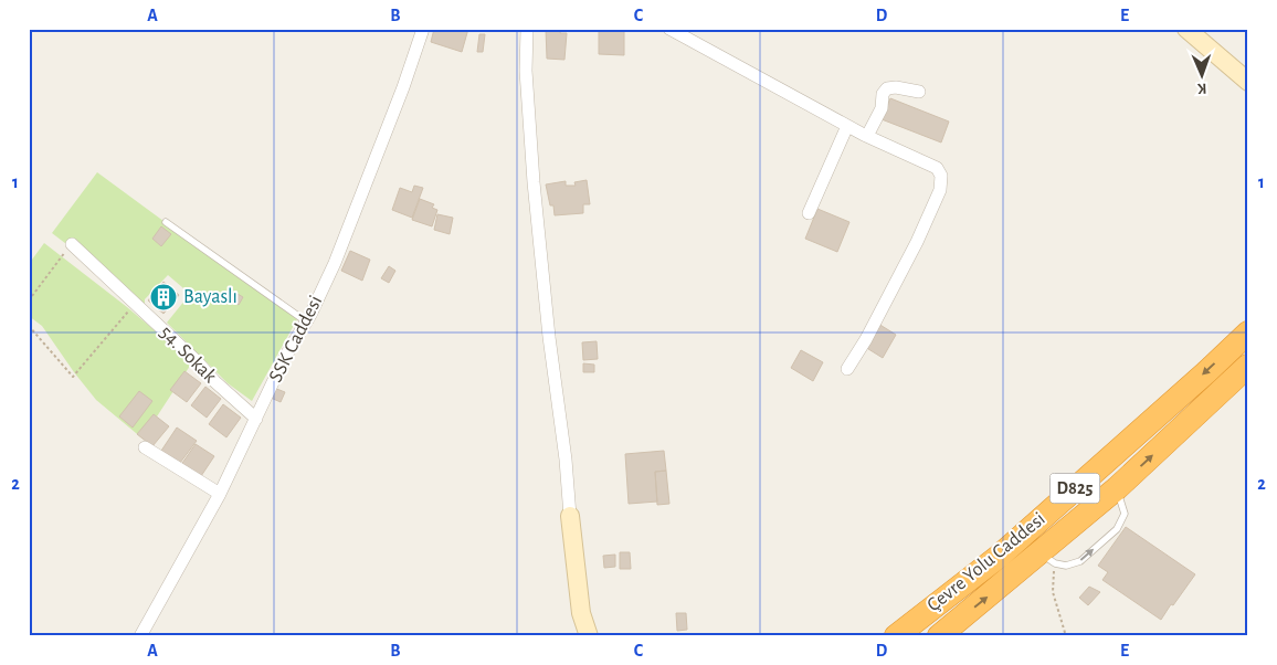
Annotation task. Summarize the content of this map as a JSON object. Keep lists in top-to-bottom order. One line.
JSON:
{"streets":{"highway":["D825","Çevre Yolu Caddesi"],"street":["SSK Caddesi","54. Sokak"]},"crossings":[["SSK Caddesi","54. Sokak"]],"places":{"building":["Bayaslı"]},"north":"bottom","grid":{"columns":["A","B","C","D","E"],"rows":["1","2"]}}
